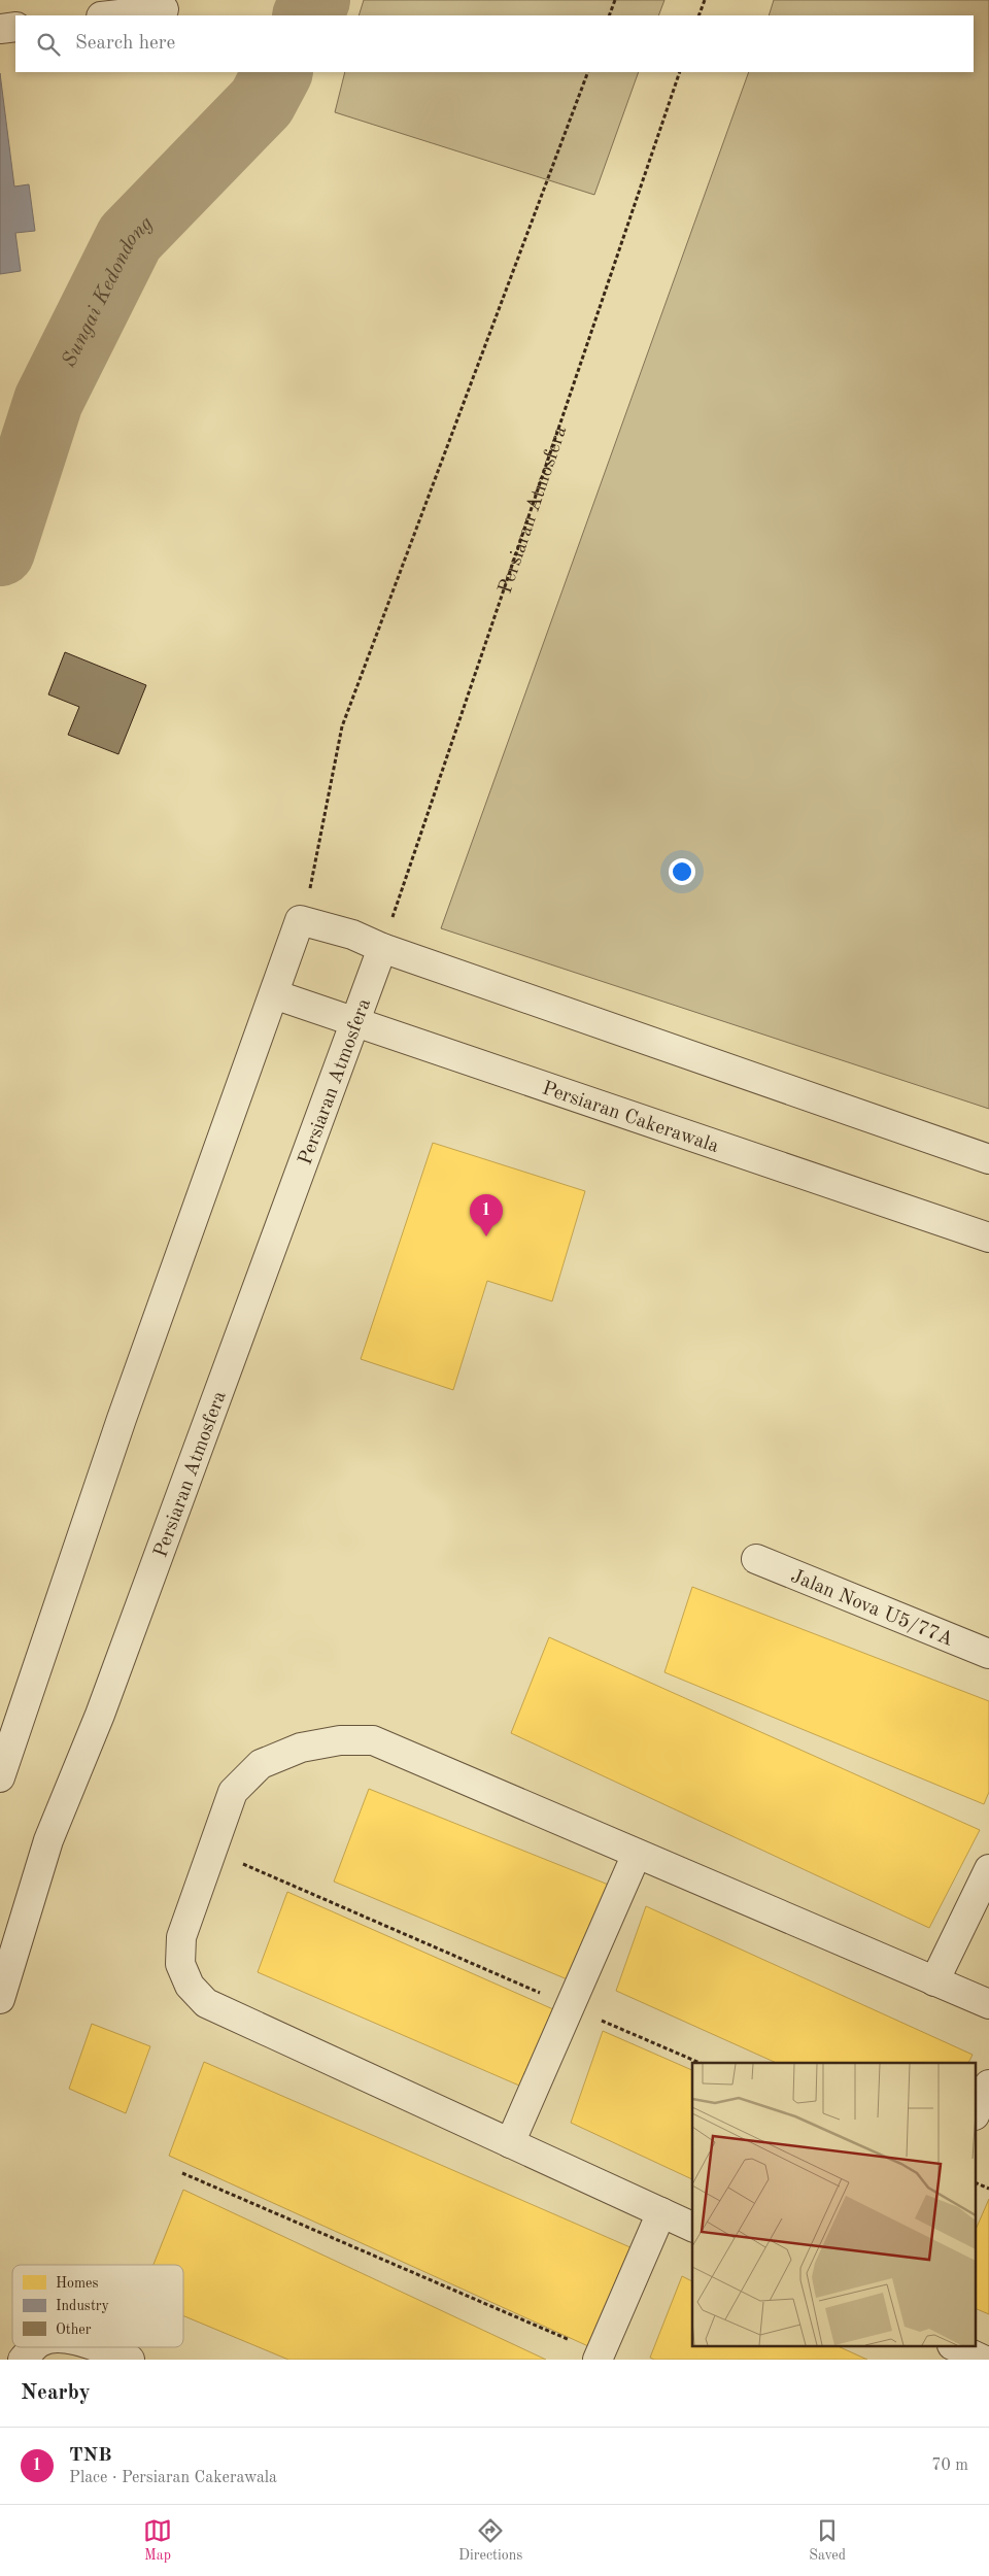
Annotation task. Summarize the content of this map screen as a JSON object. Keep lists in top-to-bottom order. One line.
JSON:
{"streets":{"street":["Persiaran Atmosfera","Persiaran Cakerawala","Jalan Nova U5/77A"]},"crossings":[["Persiaran Atmosfera","Persiaran Cakerawala"]],"water":["Sungai Kedondong"],"legend":["Homes","Industry","Other"],"page":{"search":"Search here","pins":"1","heading":"Nearby","list":[{"mark":"1","name":"TNB","note":"Place · Persiaran Cakerawala","value":"70 m"}],"nav":["Map","Directions","Saved"]}}
